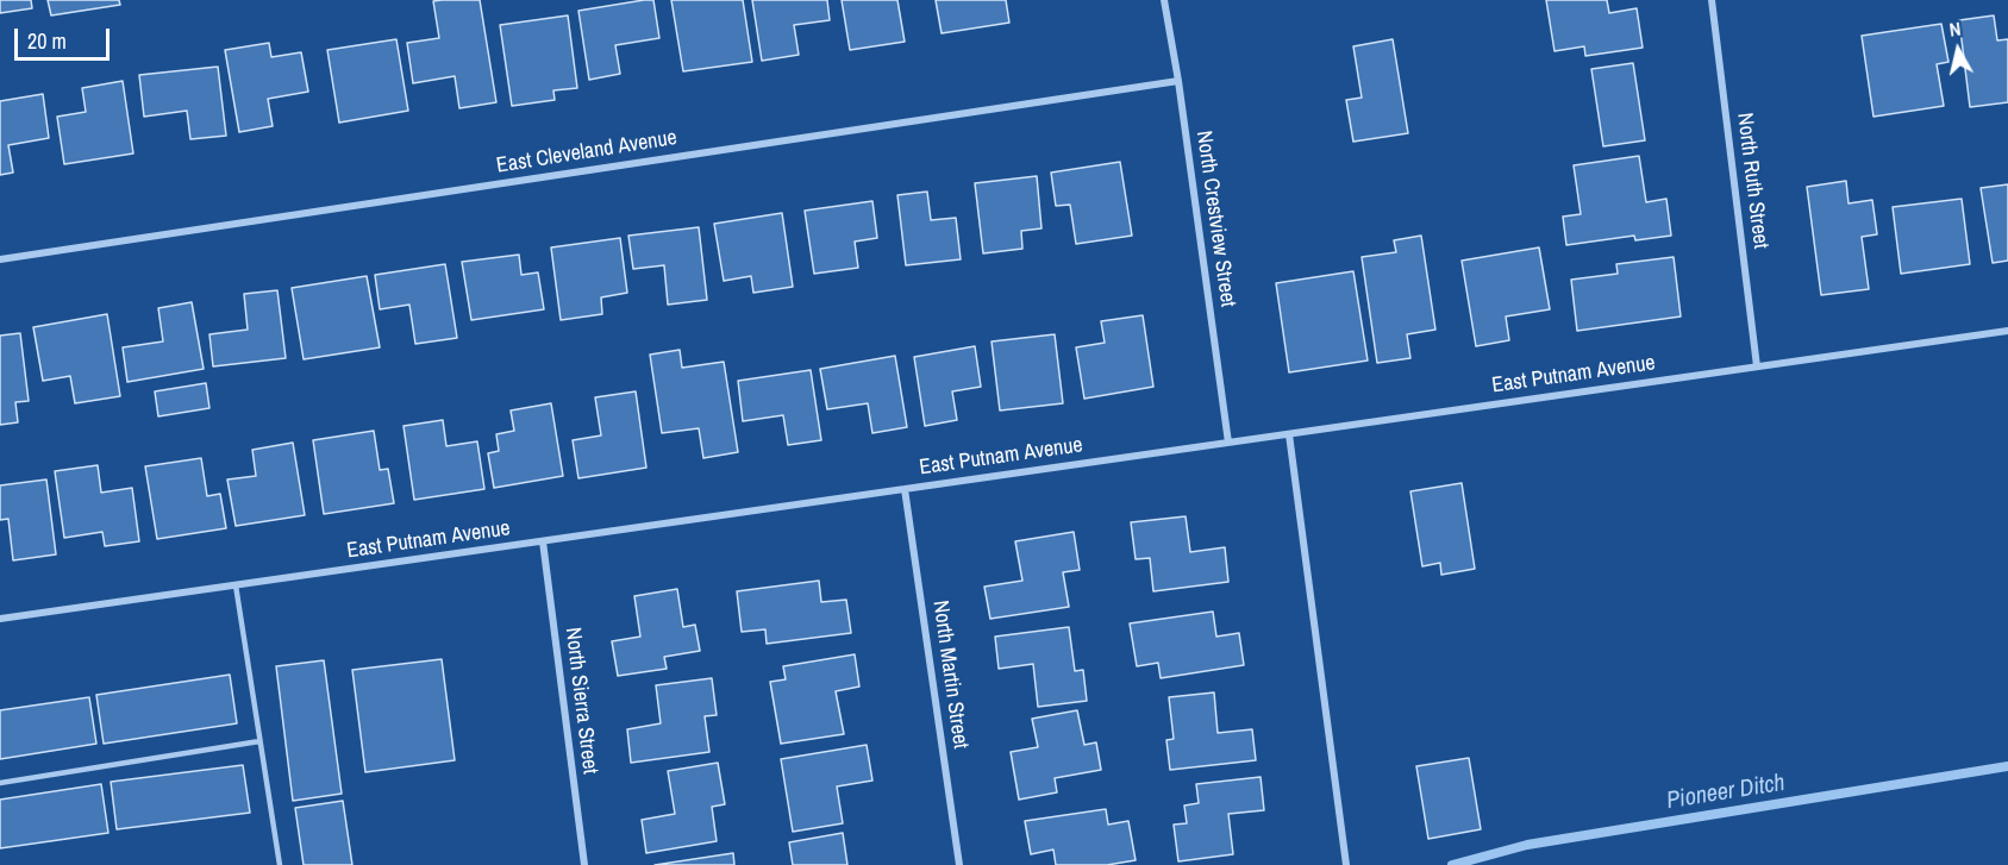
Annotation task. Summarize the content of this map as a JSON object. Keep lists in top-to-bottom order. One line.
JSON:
{"streets":{"street":["East Cleveland Avenue","North Ruth Street","North Crestview Street","East Putnam Avenue","North Martin Street","North Sierra Street"]},"crossings":[["East Cleveland Avenue","North Crestview Street"],["North Ruth Street","East Putnam Avenue"],["North Crestview Street","East Putnam Avenue"],["East Putnam Avenue","North Martin Street"],["East Putnam Avenue","North Sierra Street"]],"water":["Pioneer Ditch"],"scale_bar":"20 m","north":"top"}
